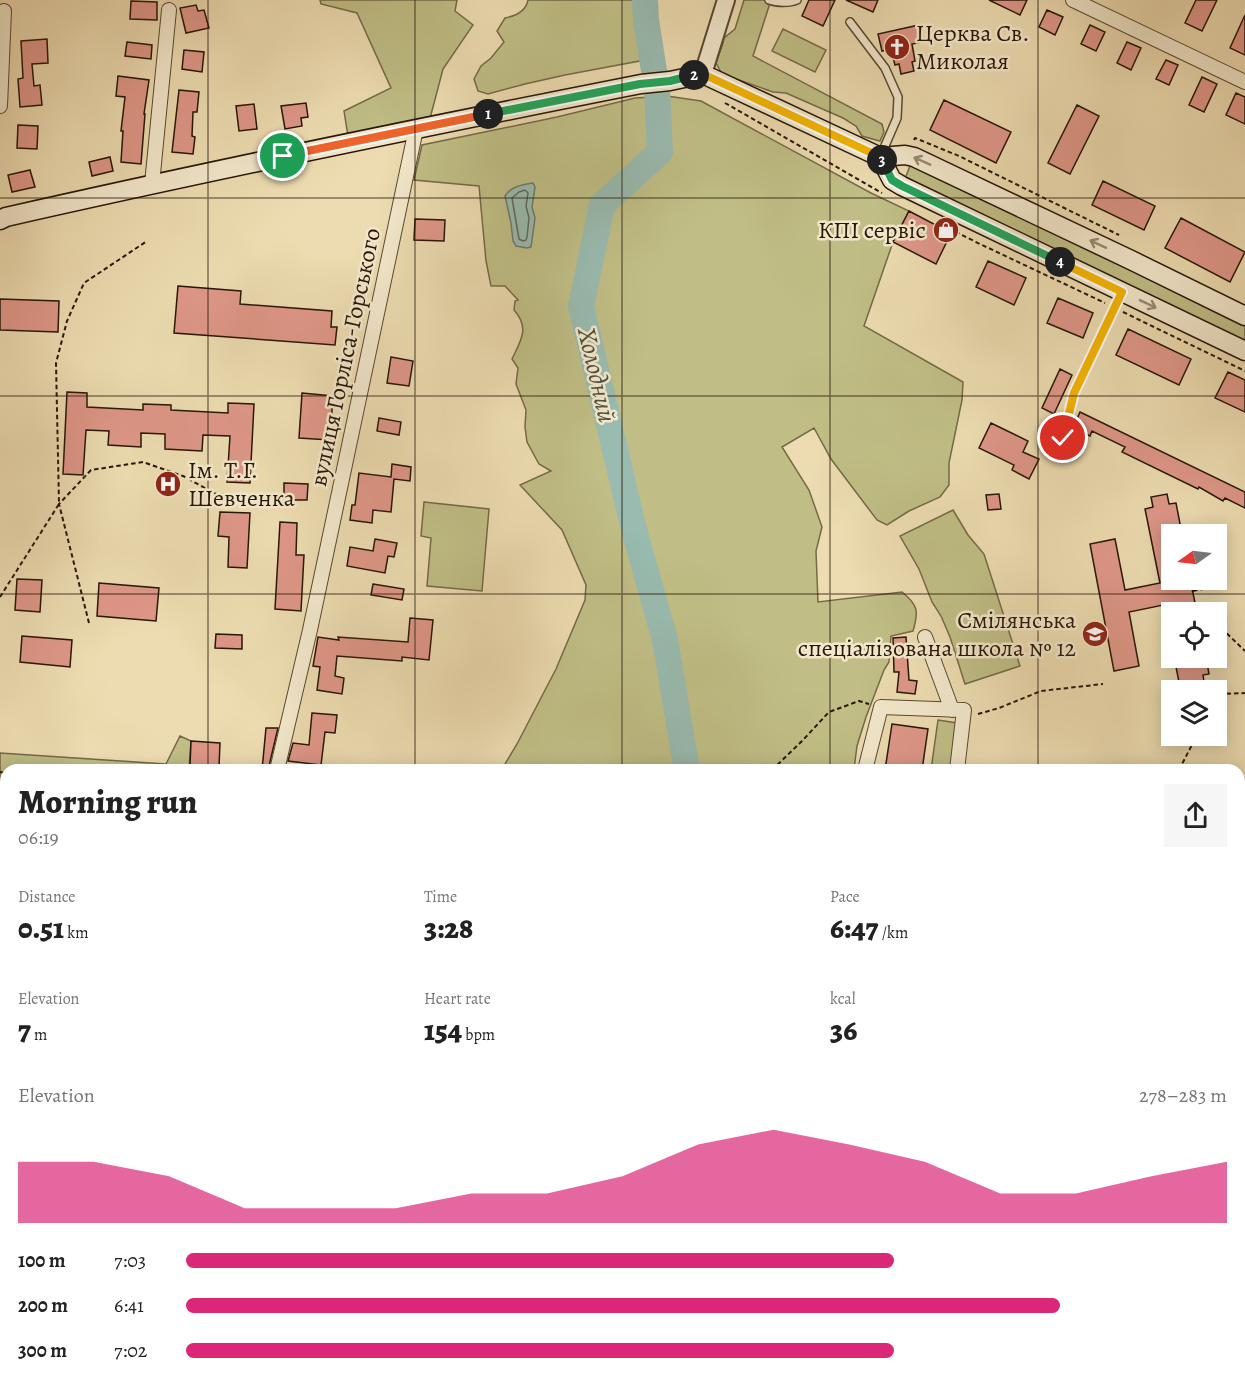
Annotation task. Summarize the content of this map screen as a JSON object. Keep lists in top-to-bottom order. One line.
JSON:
{"streets":{"street":["вулиця Горліса-Горського"]},"water":["Холодний"],"places":{"church":["Церква Св. Миколая"],"shop":["КПІ сервіс"],"hospital":["Ім. Т.Г. Шевченка"],"school or university":["Смілянська спеціалізована школа № 12"]},"north":"left","page":{"pins":["2","1","3","4"],"heading":["Morning run","06:19"],"stats":[["Distance","0.51 km"],["Time","3:28"],["Pace","6:47 /km"],["Elevation","7 m"],["Heart rate","154 bpm"],["kcal","36"]],"chart":["Elevation","278–283 m"],"list":[{"name":"100 m","note":"7:03"},{"name":"200 m","note":"6:41"},{"name":"300 m","note":"7:02"}]}}
